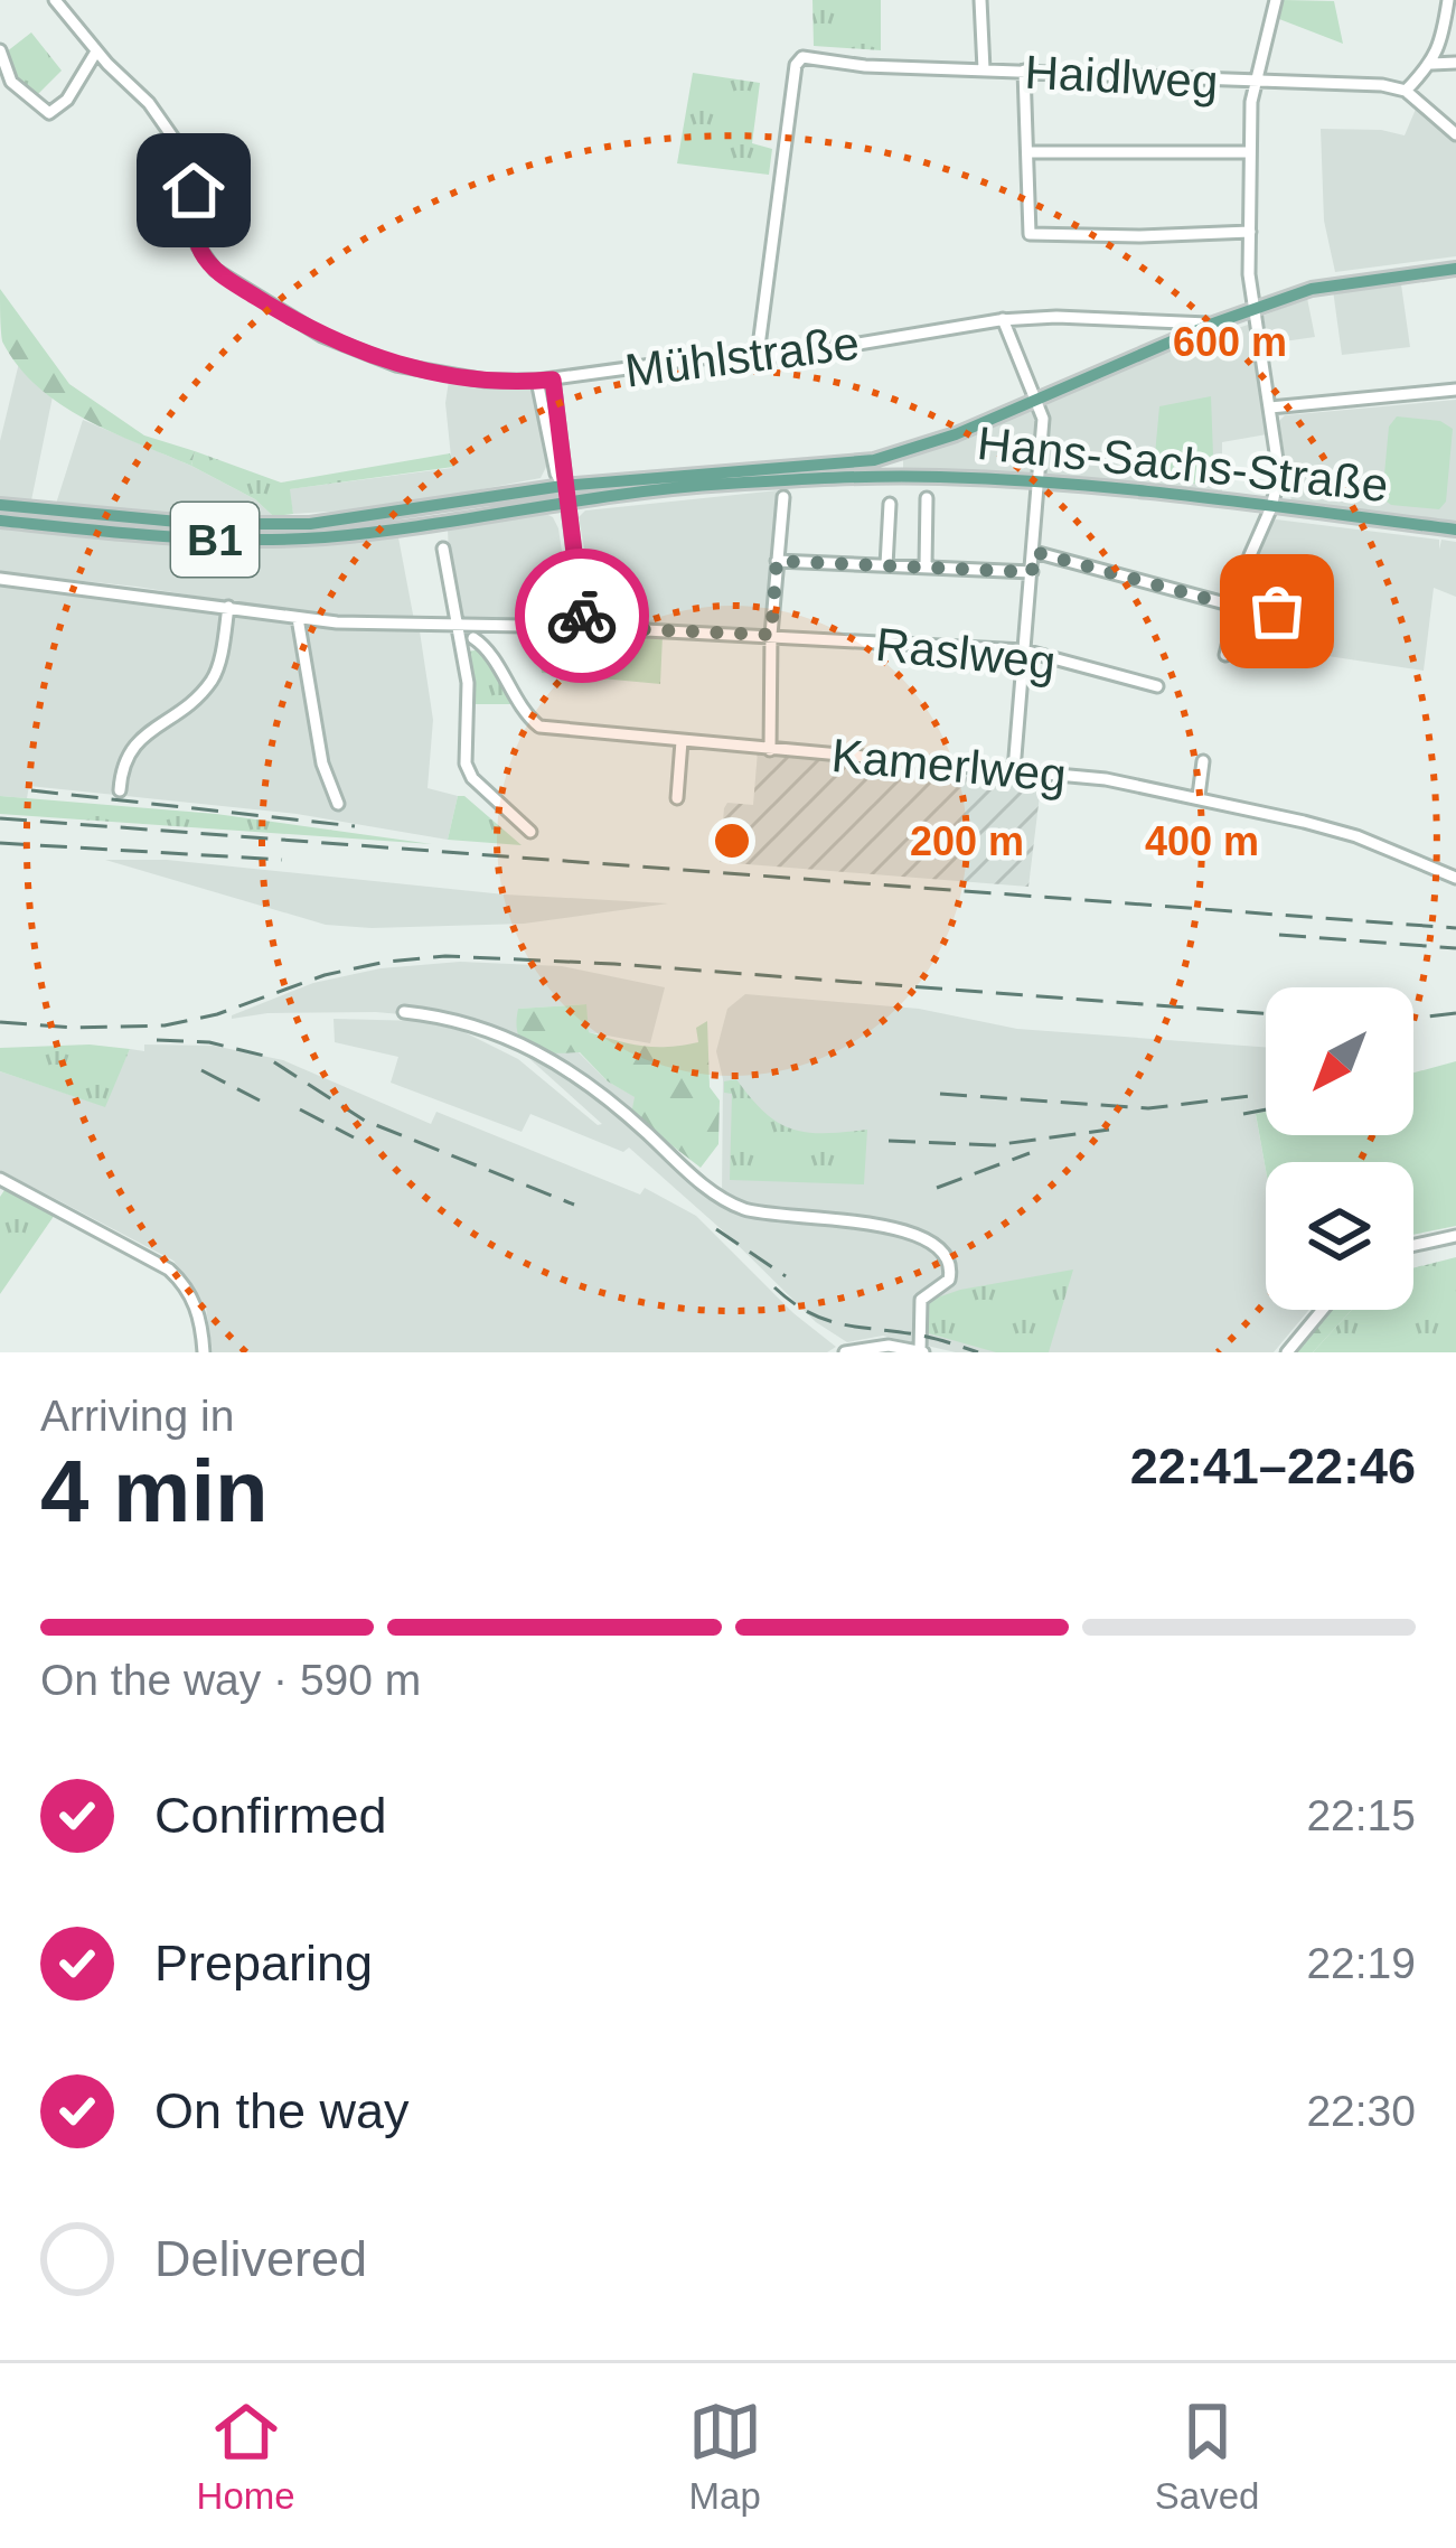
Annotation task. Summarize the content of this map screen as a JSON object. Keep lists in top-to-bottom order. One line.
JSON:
{"streets":{"main road":["Hans-Sachs-Straße","B1"],"street":["Haidlweg","Mühlstraße","Raslweg","Kamerlweg"]},"crossings":[["Haidlweg","Mühlstraße"],["Mühlstraße","B1"],["Hans-Sachs-Straße","B1"]],"north":"bottom left","page":{"heading":["4 min","Arriving in","22:41–22:46"],"bar":"On the way · 590 m","list":[["Confirmed","22:15"],["Preparing","22:19"],["On the way","22:30"],"Delivered"],"tabs":["Home","Map","Saved"]},"rings":["600 m","200 m","400 m"]}
